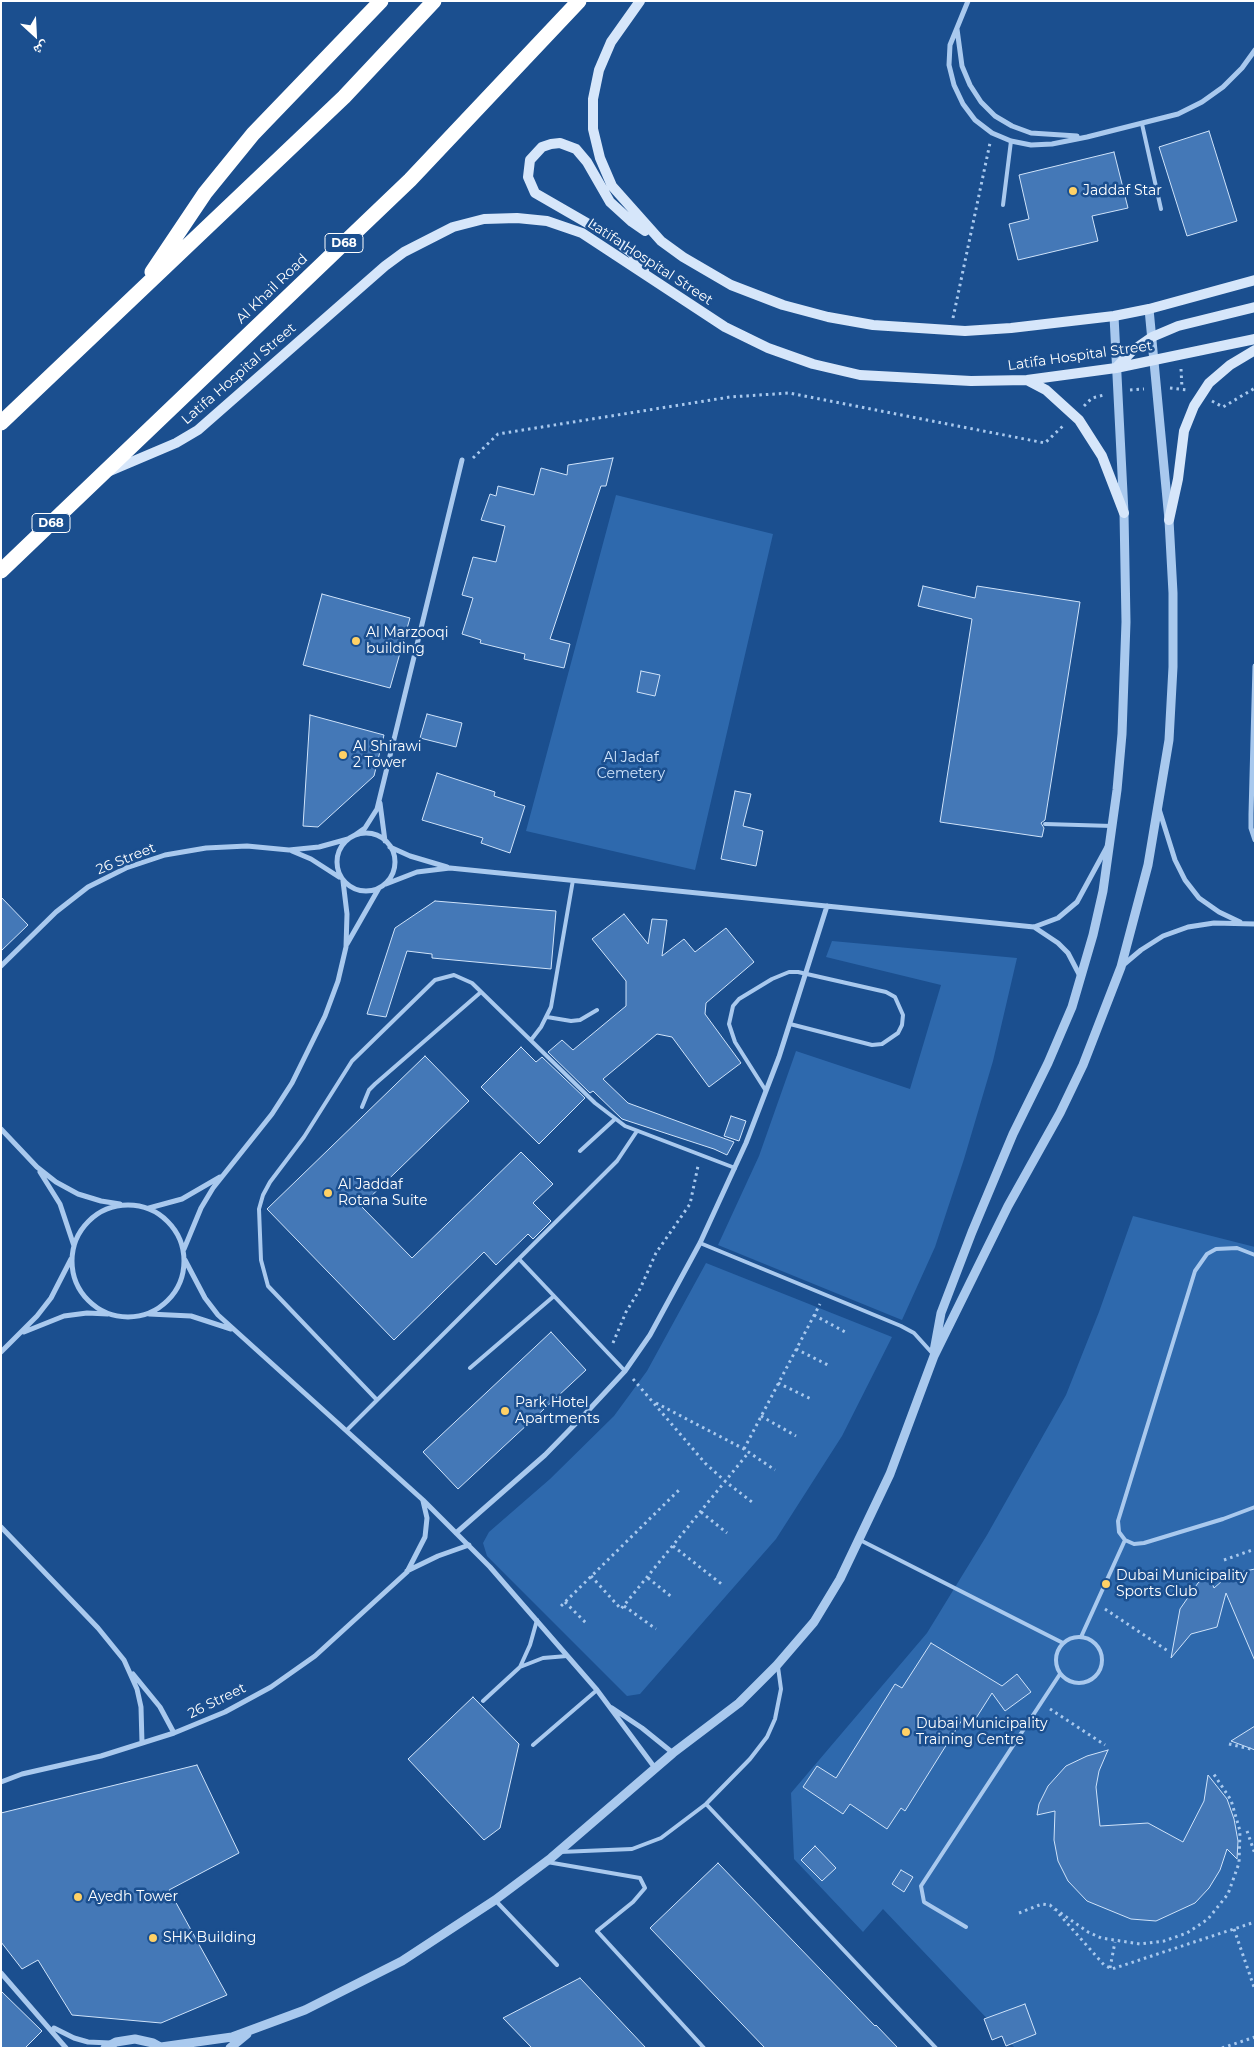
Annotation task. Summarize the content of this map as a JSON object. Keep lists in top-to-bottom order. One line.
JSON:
{"streets":{"highway":["D68","Al Khail Road"],"main road":["Latifa Hospital Street"],"street":["26 Street"]},"crossings":[["Latifa Hospital Street","Al Khail Road"]],"parks":["Al Jadaf Cemetery"],"places":["Jaddaf Star","Al Marzooqi building","Al Shirawi 2 Tower","Al Jaddaf Rotana Suite","Park Hotel Apartments","Dubai Municipality Sports Club","Dubai Municipality Training Centre","Ayedh Tower","SHK Building"],"north":"bottom right"}
